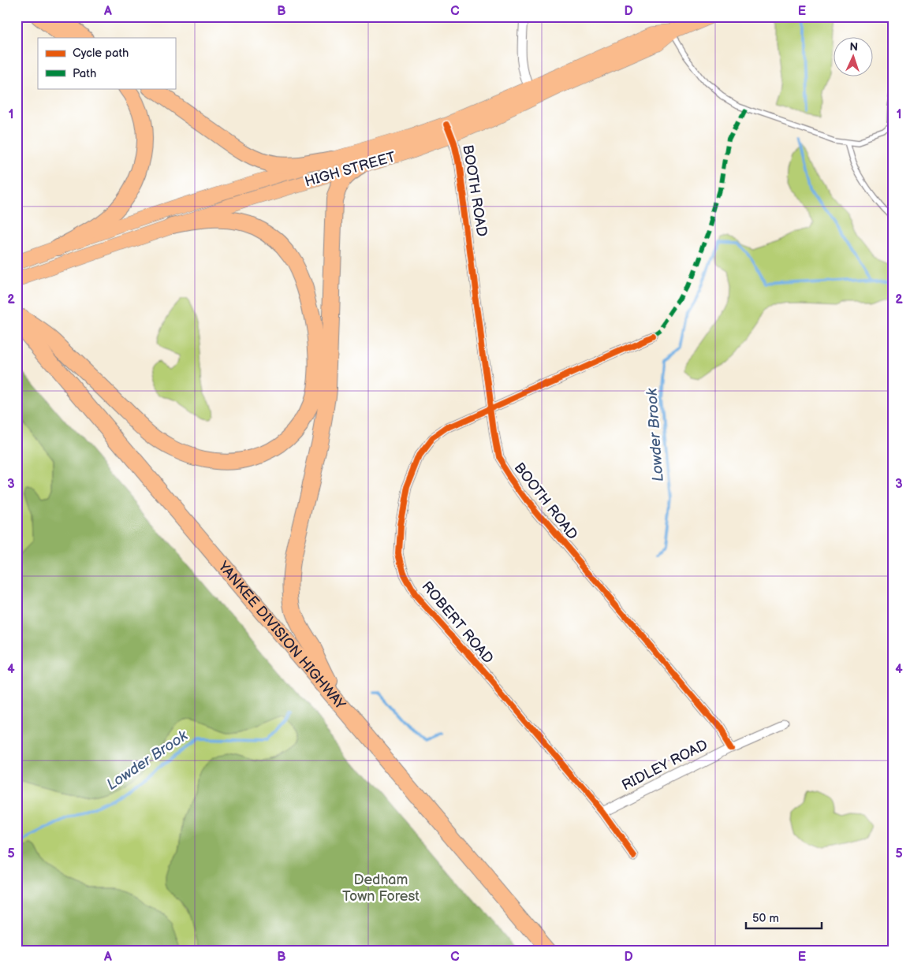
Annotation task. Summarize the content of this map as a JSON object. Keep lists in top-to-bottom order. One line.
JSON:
{"streets":{"highway":["YANKEE DIVISION HIGHWAY"],"main road":["HIGH STREET"],"street":["BOOTH ROAD","ROBERT ROAD","RIDLEY ROAD"]},"crossings":[["HIGH STREET","BOOTH ROAD"],["BOOTH ROAD","ROBERT ROAD"],["BOOTH ROAD","RIDLEY ROAD"],["ROBERT ROAD","RIDLEY ROAD"]],"water":["Lowder Brook"],"parks":["Dedham Town Forest"],"legend":["Cycle path","Path"],"scale_bar":"50 m","north":"top","grid":{"columns":["A","B","C","D","E"],"rows":["1","2","3","4","5"]}}
